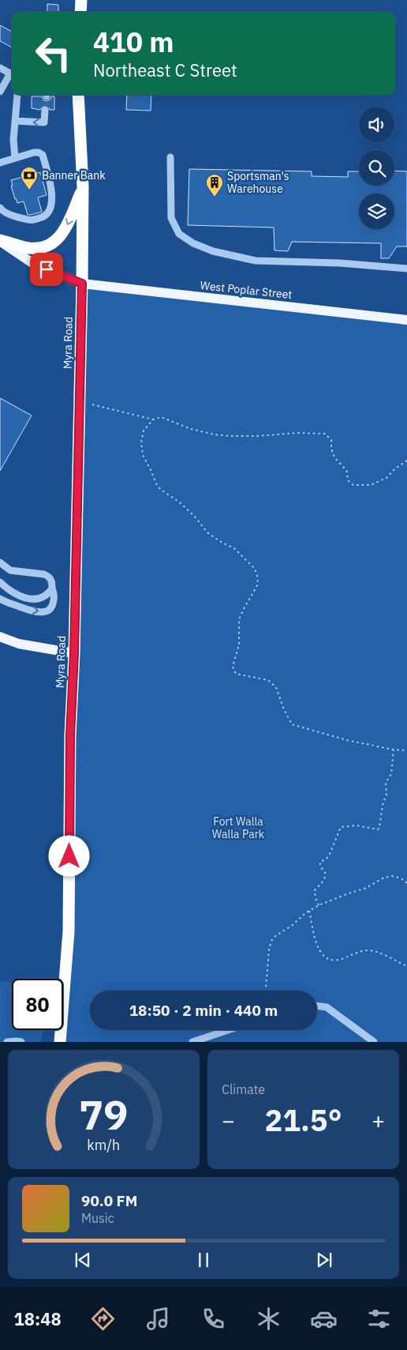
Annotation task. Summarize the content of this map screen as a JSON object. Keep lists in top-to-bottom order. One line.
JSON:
{"streets":{"highway":["Myra Road"],"main road":["West Poplar Street"]},"crossings":[["West Poplar Street","Myra Road"]],"parks":["Fort Walla Walla Park"],"places":{"bank":["Banner Bank"],"building":["Sportsman's Warehouse"]},"page":{"turn":["410 m","Northeast C Street"],"limit":"80","trip":"18:50 · 2 min · 440 m","tile":"Climate","heat":["−","21.5°","+"],"song":["90.0 FM","Music"],"tabs":"18:48","gauge":["79","km/h"]}}
